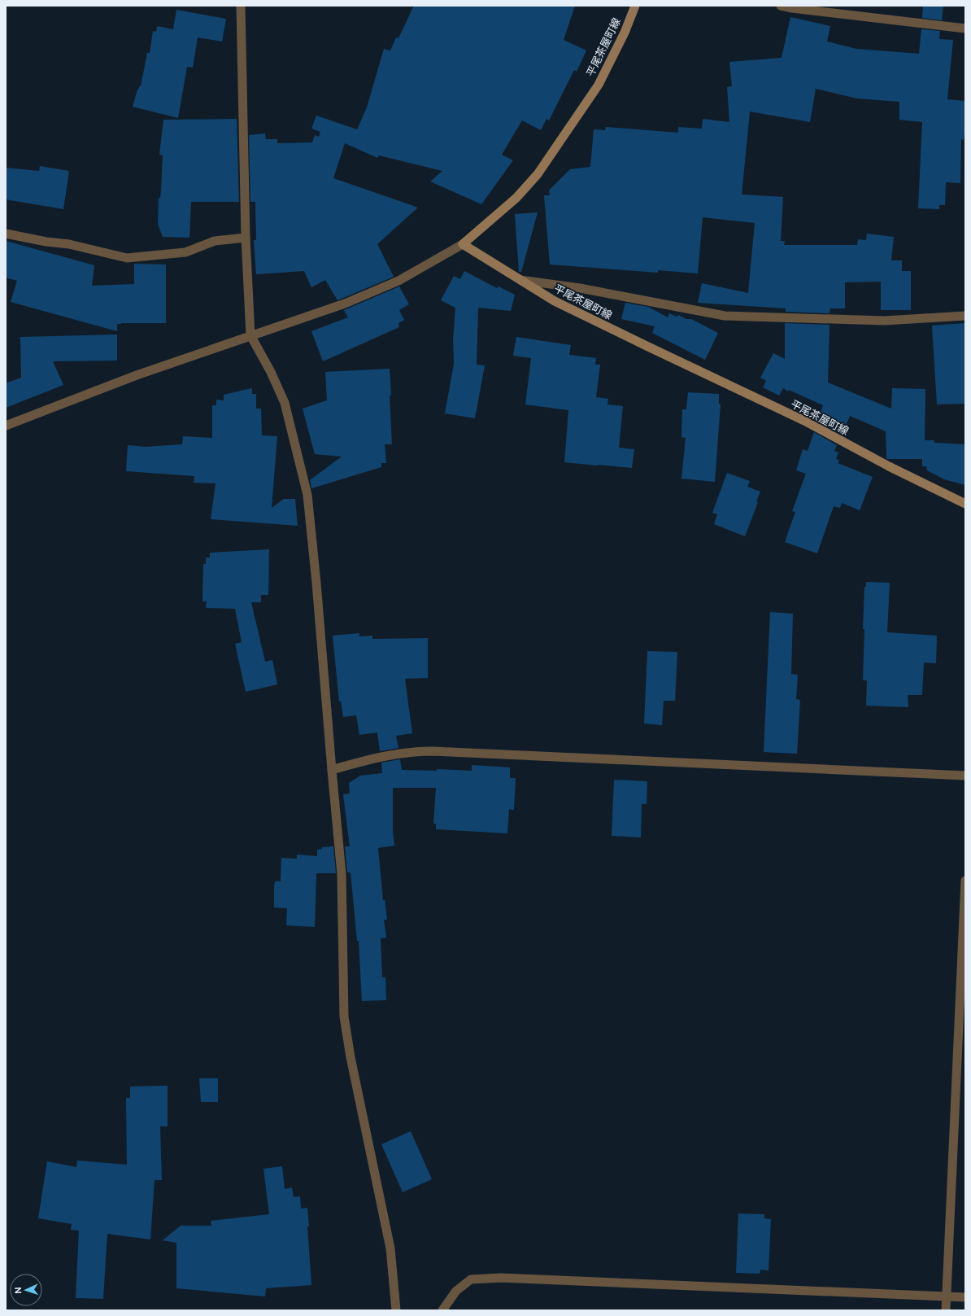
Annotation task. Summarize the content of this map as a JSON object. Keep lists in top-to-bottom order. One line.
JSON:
{"streets":{"main road":["平尾茶屋町線"]},"north":"left"}
